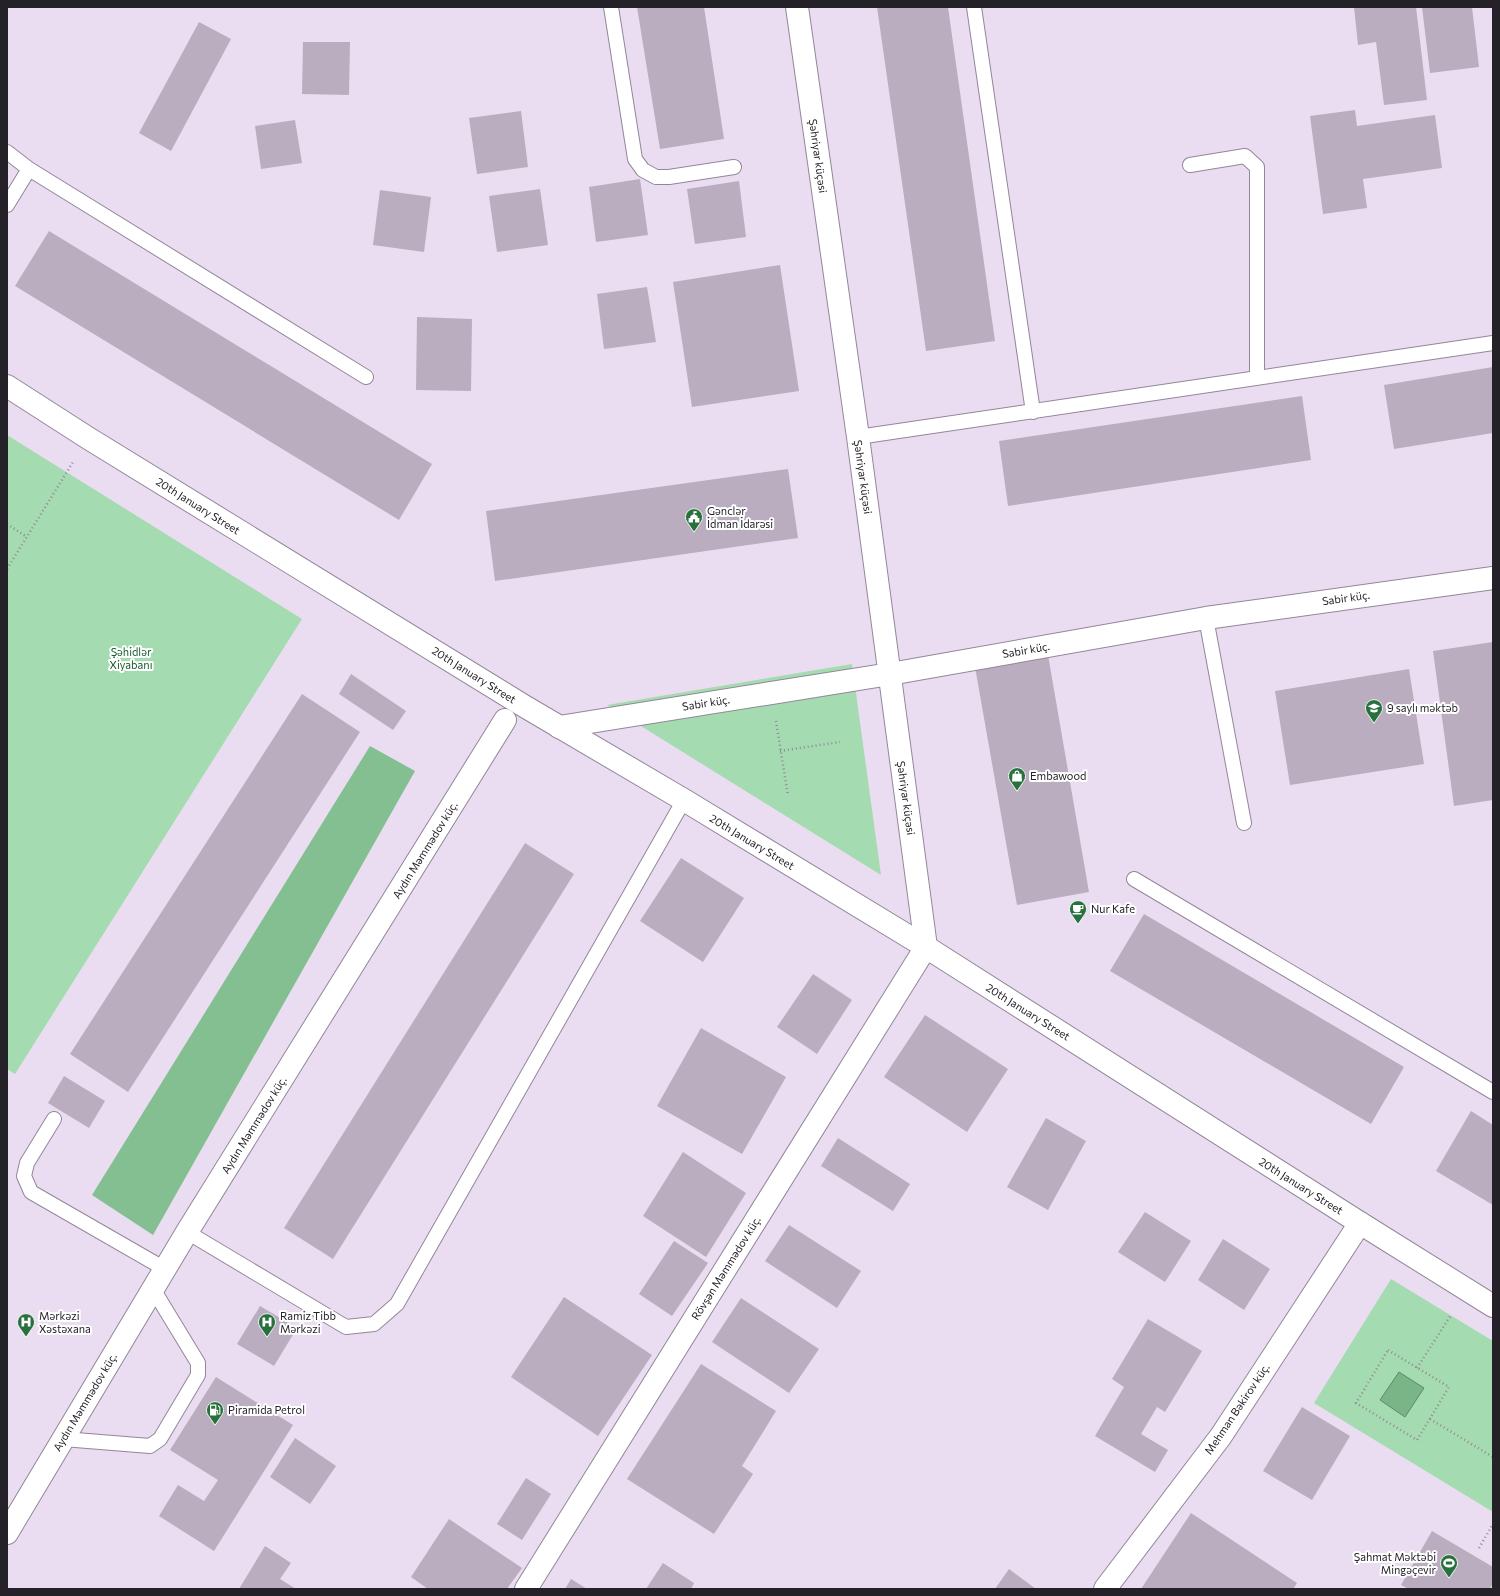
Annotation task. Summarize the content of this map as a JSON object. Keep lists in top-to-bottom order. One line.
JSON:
{"streets":{"street":["Şəhriyar küçəsi","20th January Street","Sabir küç.","Aydın Məmmədov küç.","Rövşən Məmmədov küç.","Mehman Bəkirov küç."]},"crossings":[["Şəhriyar küçəsi","20th January Street"],["Şəhriyar küçəsi","Sabir küç."],["Şəhriyar küçəsi","Rövşən Məmmədov küç."],["20th January Street","Sabir küç."],["20th January Street","Rövşən Məmmədov küç."],["20th January Street","Mehman Bəkirov küç."]],"parks":["Şəhidlər Xiyabanı"],"places":{"public building":["Gənclər İdman İdarəsi"],"school or university":["9 saylı məktəb"],"shop":["Embawood"],"cafe":["Nur Kafe"],"hospital":["Mərkəzi Xəstəxana","Ramiz Tibb Mərkəzi"],"fuel station":["Piramida Petrol"],"sports":["Şahmat Məktəbi Mingəçevir"]}}
